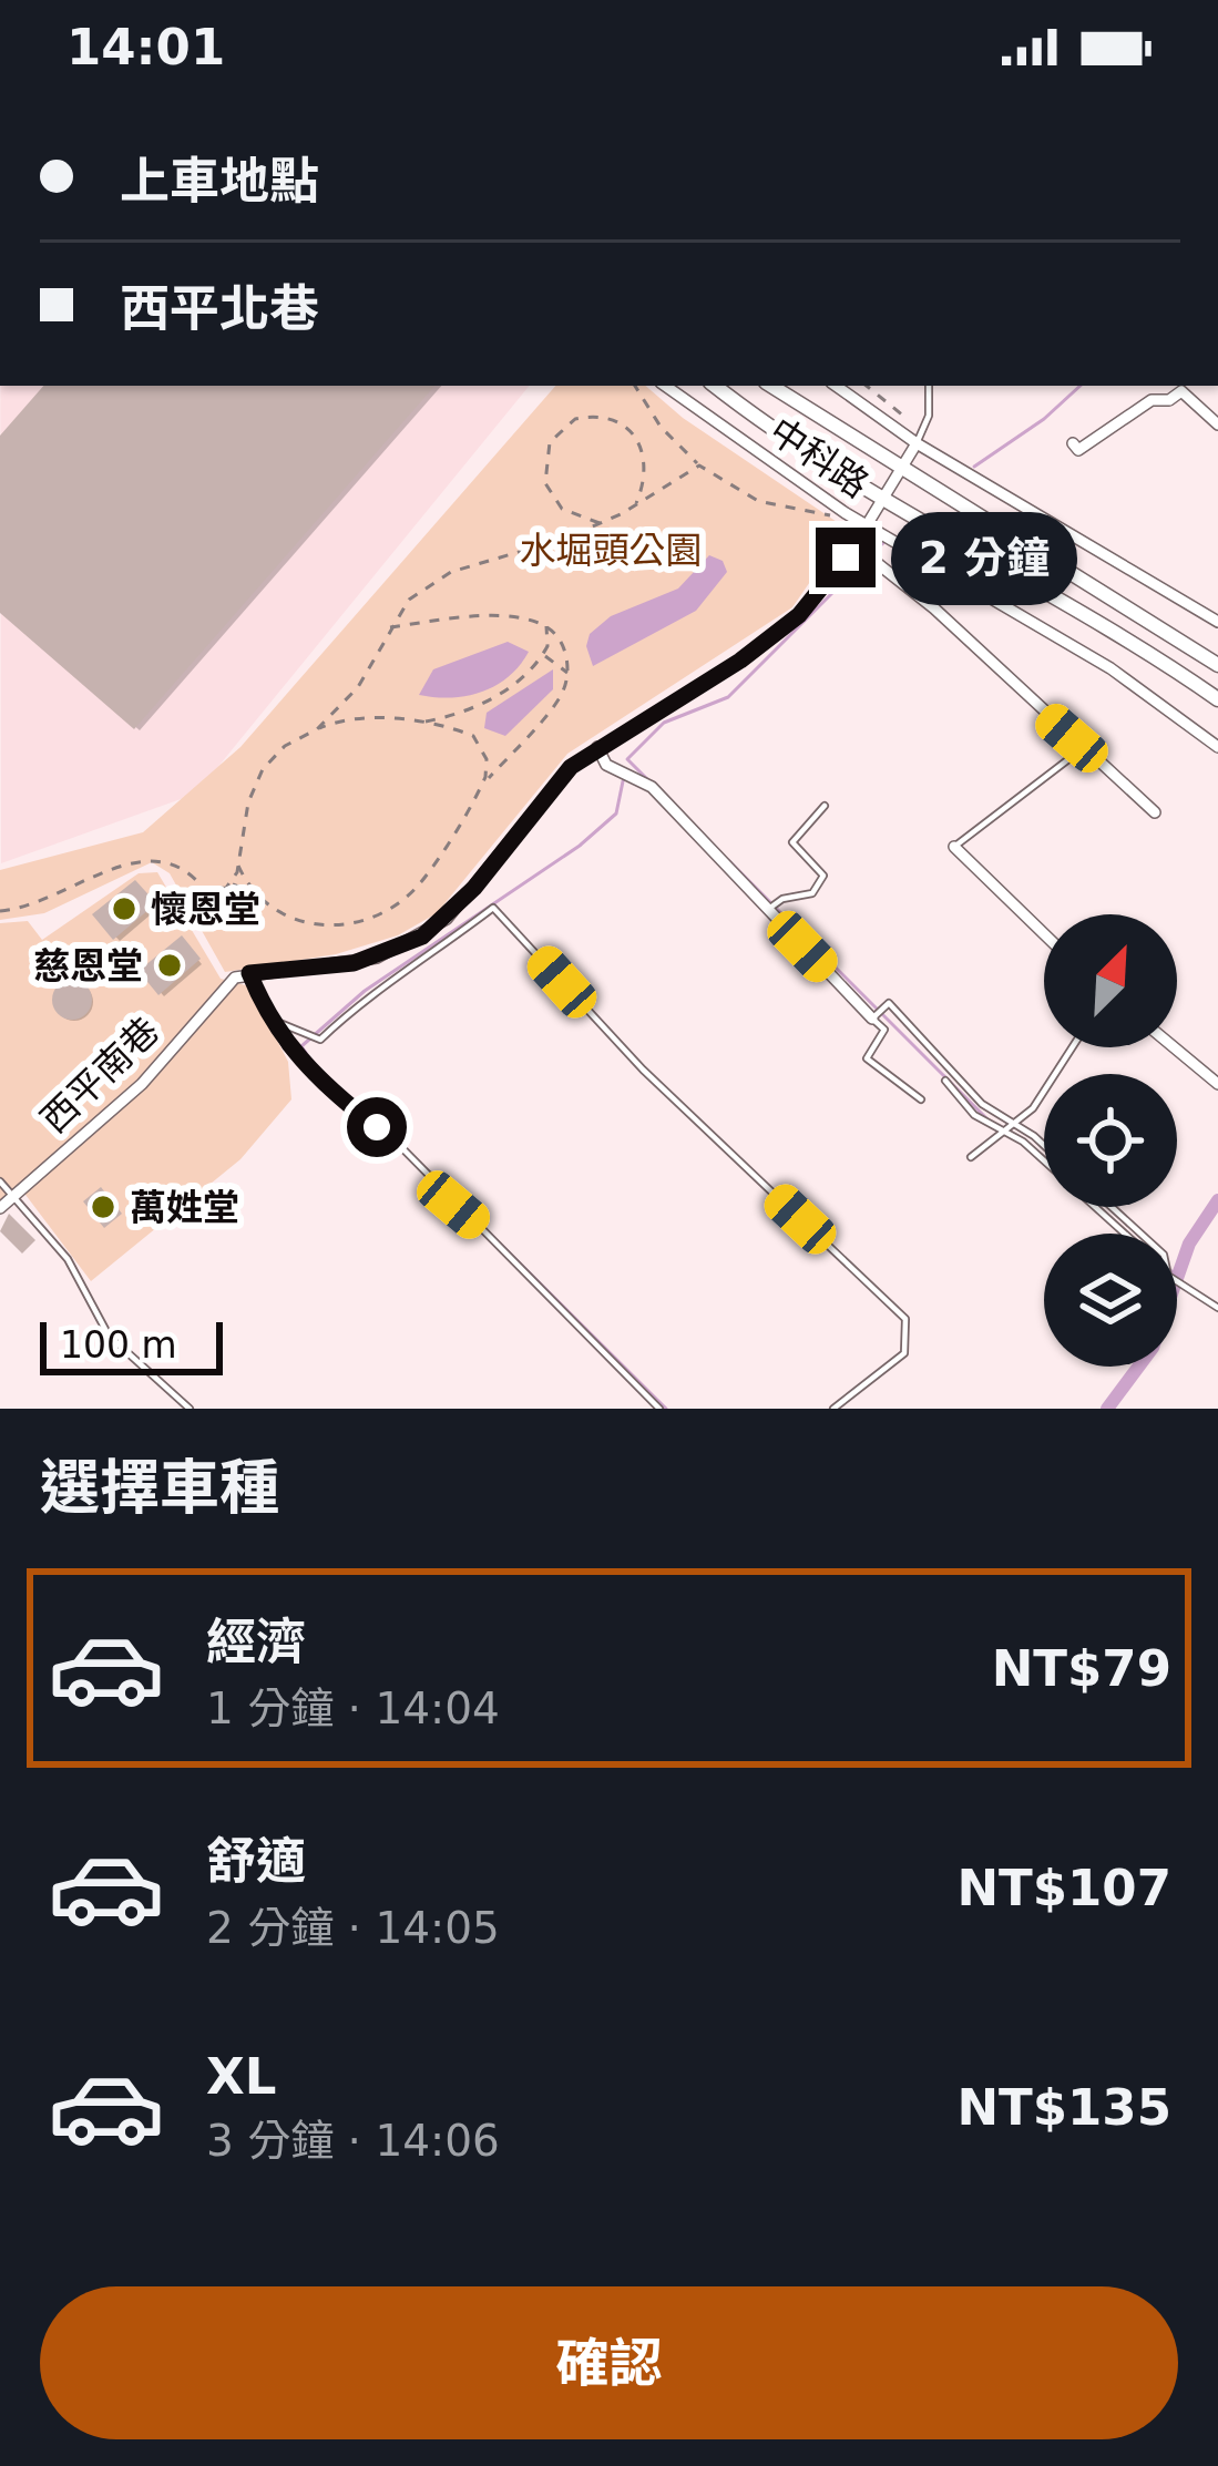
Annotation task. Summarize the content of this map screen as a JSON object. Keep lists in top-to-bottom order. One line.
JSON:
{"streets":{"street":["中科路","西平南巷"]},"parks":["水堀頭公園"],"places":["懷恩堂","慈恩堂","萬姓堂"],"scale_bar":"100 m","north":"top right","page":{"status":"14:01","banner":["上車地點","西平北巷"],"bubble":"2 分鐘","scale":"100 m","heading":"選擇車種","list":[{"name":"經濟","note":"1 分鐘 · 14:04","value":"NT$79"},{"name":"舒適","note":"2 分鐘 · 14:05","value":"NT$107"},{"name":"XL","note":"3 分鐘 · 14:06","value":"NT$135"}],"buttons":"確認"}}
